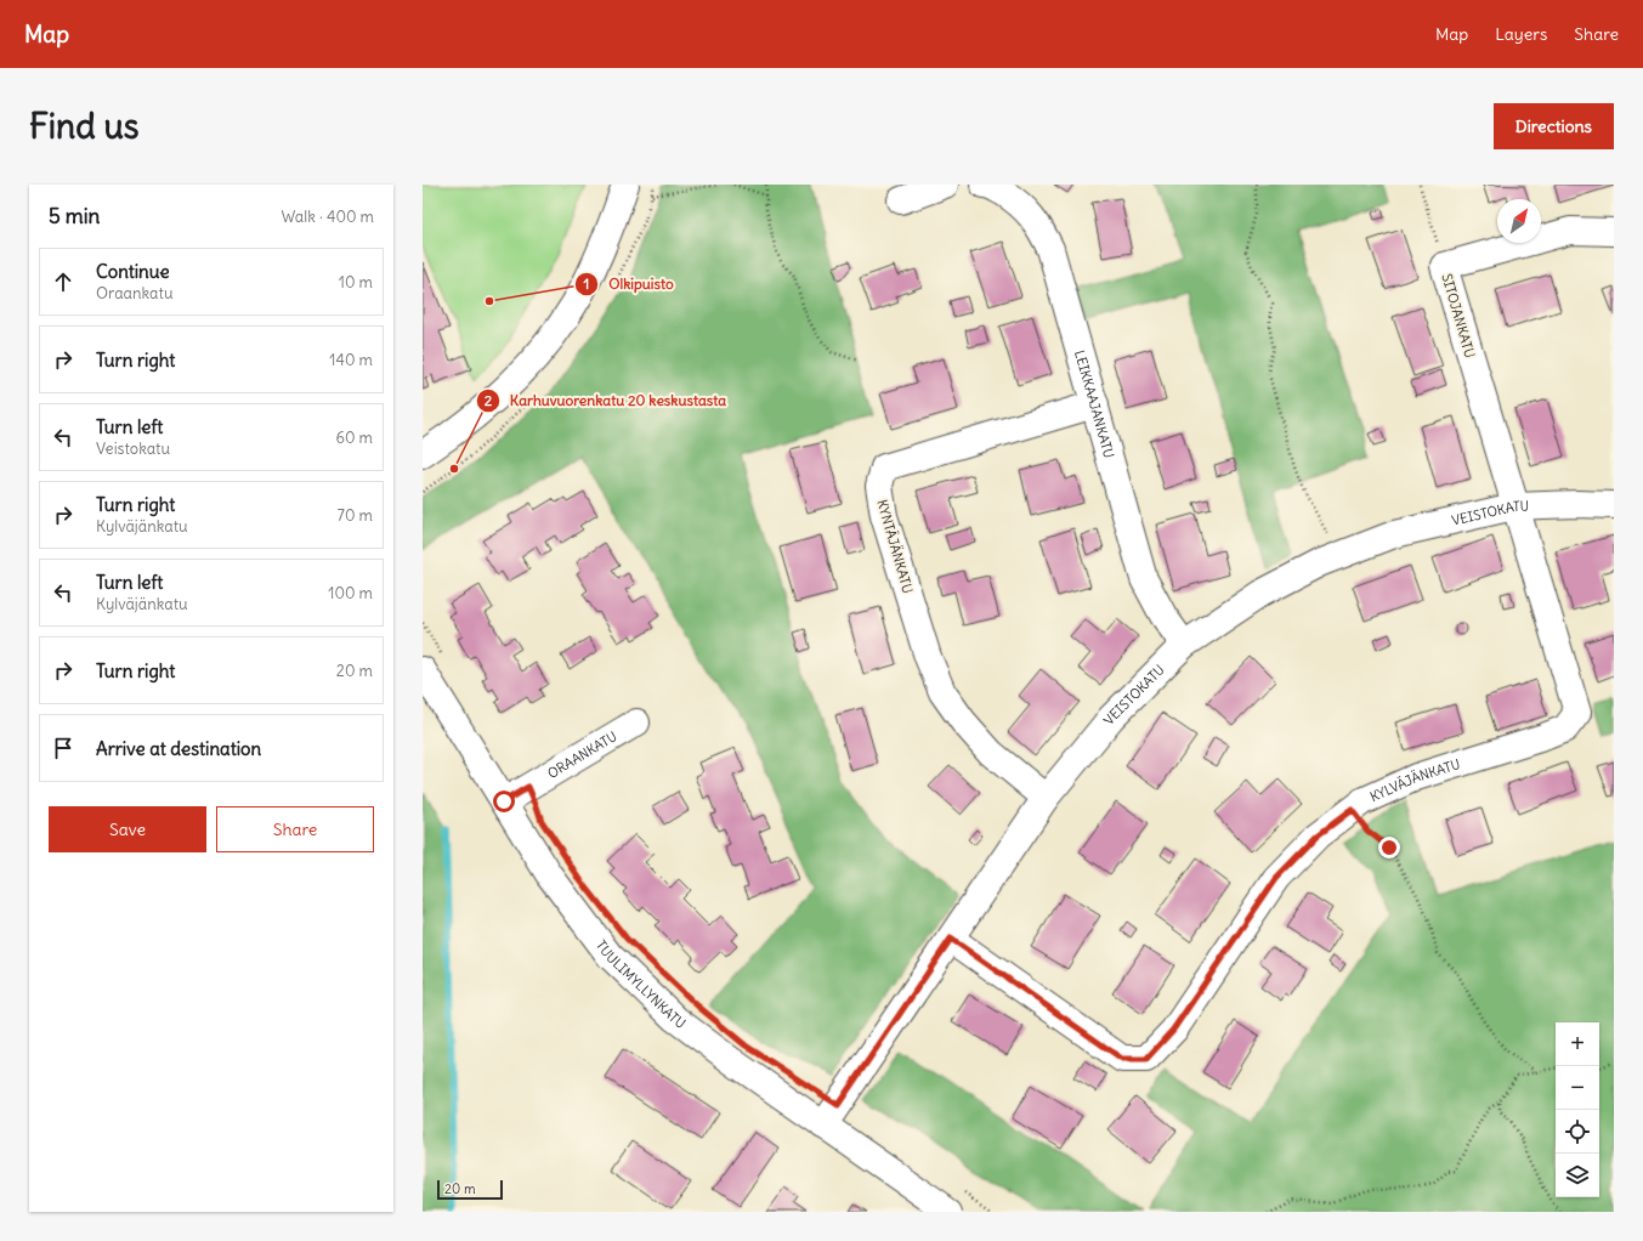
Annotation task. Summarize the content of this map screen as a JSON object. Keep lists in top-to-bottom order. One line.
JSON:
{"streets":{"street":["SITOJANKATU","LEIKKAAJANKATU","VEISTOKATU","KYNTÄJÄNKATU","ORAANKATU","KYLVÄJÄNKATU","TUULIMYLLYNKATU"]},"crossings":[["SITOJANKATU","VEISTOKATU"],["SITOJANKATU","KYLVÄJÄNKATU"],["LEIKKAAJANKATU","VEISTOKATU"],["LEIKKAAJANKATU","KYNTÄJÄNKATU"],["VEISTOKATU","KYNTÄJÄNKATU"],["VEISTOKATU","KYLVÄJÄNKATU"],["VEISTOKATU","TUULIMYLLYNKATU"],["ORAANKATU","TUULIMYLLYNKATU"]],"places":["Olkipuisto","Karhuvuorenkatu 20 keskustasta"],"scale_bar":"20 m","north":"top right","page":{"header":"Map","nav":["Map","Layers","Share"],"buttons":["Directions",["Save","Share"]],"title":"Find us","heading":["5 min","Walk · 400 m"],"list":[["Continue","Oraankatu","10 m"],["Turn right","140 m"],["Turn left","Veistokatu","60 m"],["Turn right","Kylväjänkatu","70 m"],["Turn left","Kylväjänkatu","100 m"],["Turn right","20 m"],"Arrive at destination"],"map_buttons":["+","−"],"scale":"20 m"}}
